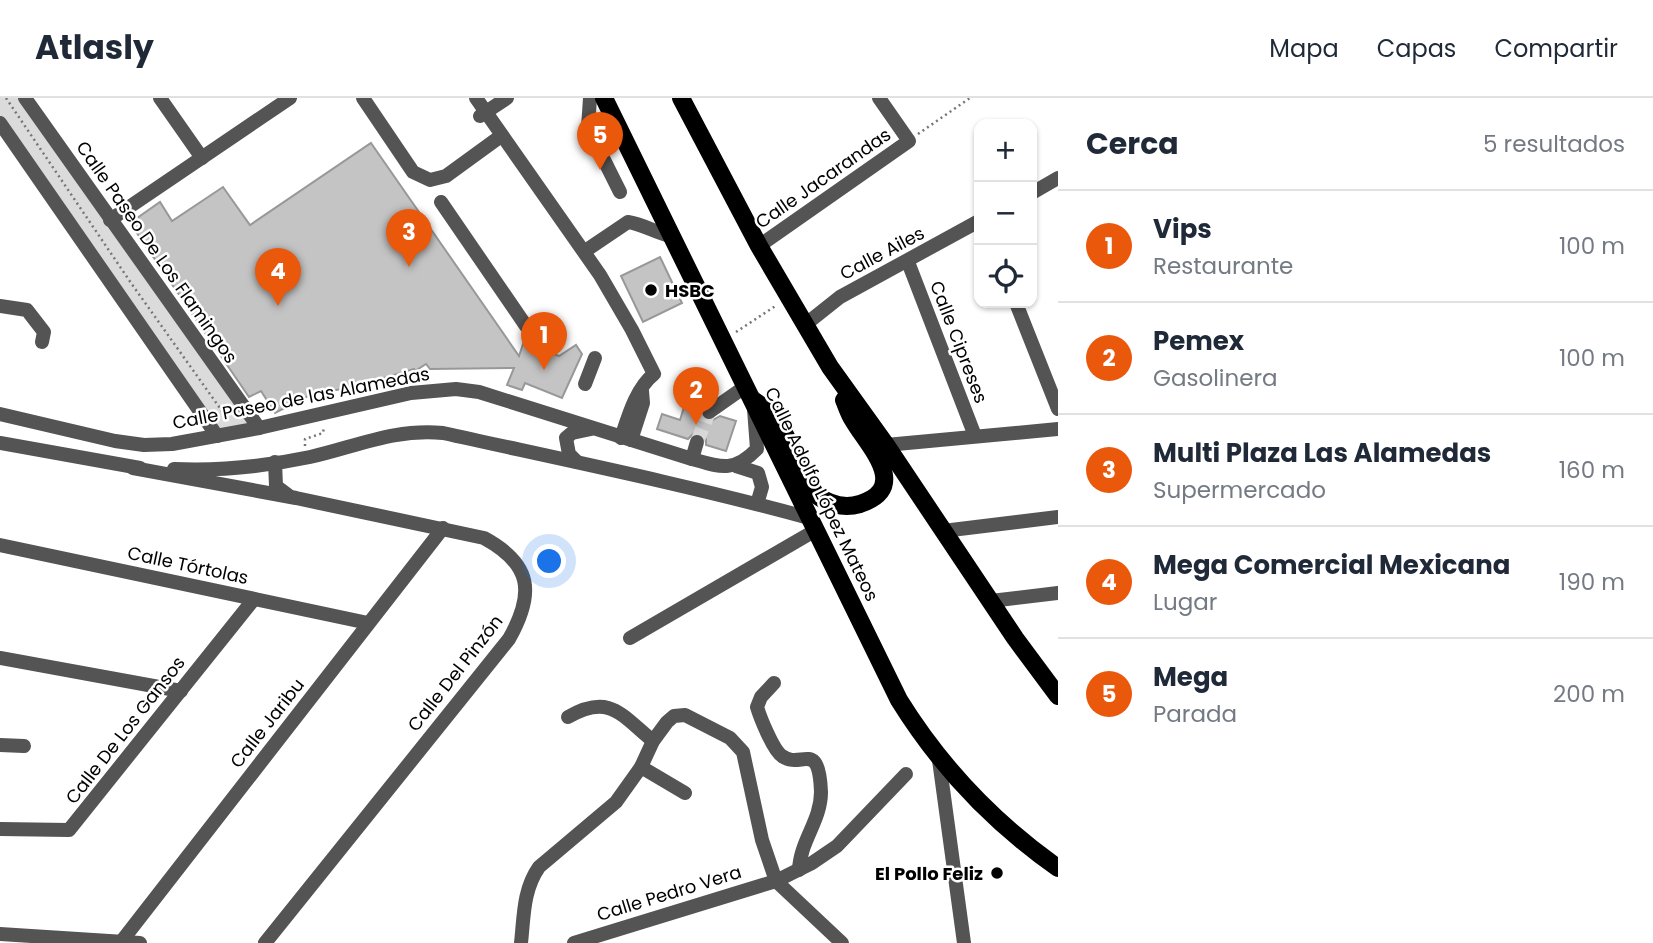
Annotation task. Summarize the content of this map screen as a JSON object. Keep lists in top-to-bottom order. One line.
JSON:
{"streets":{"main road":["Calle Adolfo López Mateos"],"street":["Calle Jacarandas","Calle Paseo De Los Flamingos","Calle Ailes","Calle Cipreses","Calle Paseo de las Alamedas","Calle Tórtolas","Calle Del Pinzón","Calle Jaribu","Calle De Los Gansos","Calle Pedro Vera"]},"crossings":[["Calle Paseo De Los Flamingos","Calle Paseo de las Alamedas"],["Calle Ailes","Calle Cipreses"],["Calle Tórtolas","Calle Jaribu"],["Calle Tórtolas","Calle De Los Gansos"],["Calle Del Pinzón","Calle Jaribu"]],"places":["HSBC","El Pollo Feliz"],"page":{"header":"Atlasly","nav":["Mapa","Capas","Compartir"],"heading":["Cerca","5 resultados"],"pins":["5","3","4","1","2"],"map_buttons":["+","−"],"list":[{"mark":"1","name":"Vips","note":"Restaurante","value":"100 m"},{"mark":"2","name":"Pemex","note":"Gasolinera","value":"100 m"},{"mark":"3","name":"Multi Plaza Las Alamedas","note":"Supermercado","value":"160 m"},{"mark":"4","name":"Mega Comercial Mexicana","note":"Lugar","value":"190 m"},{"mark":"5","name":"Mega","note":"Parada","value":"200 m"}]}}
